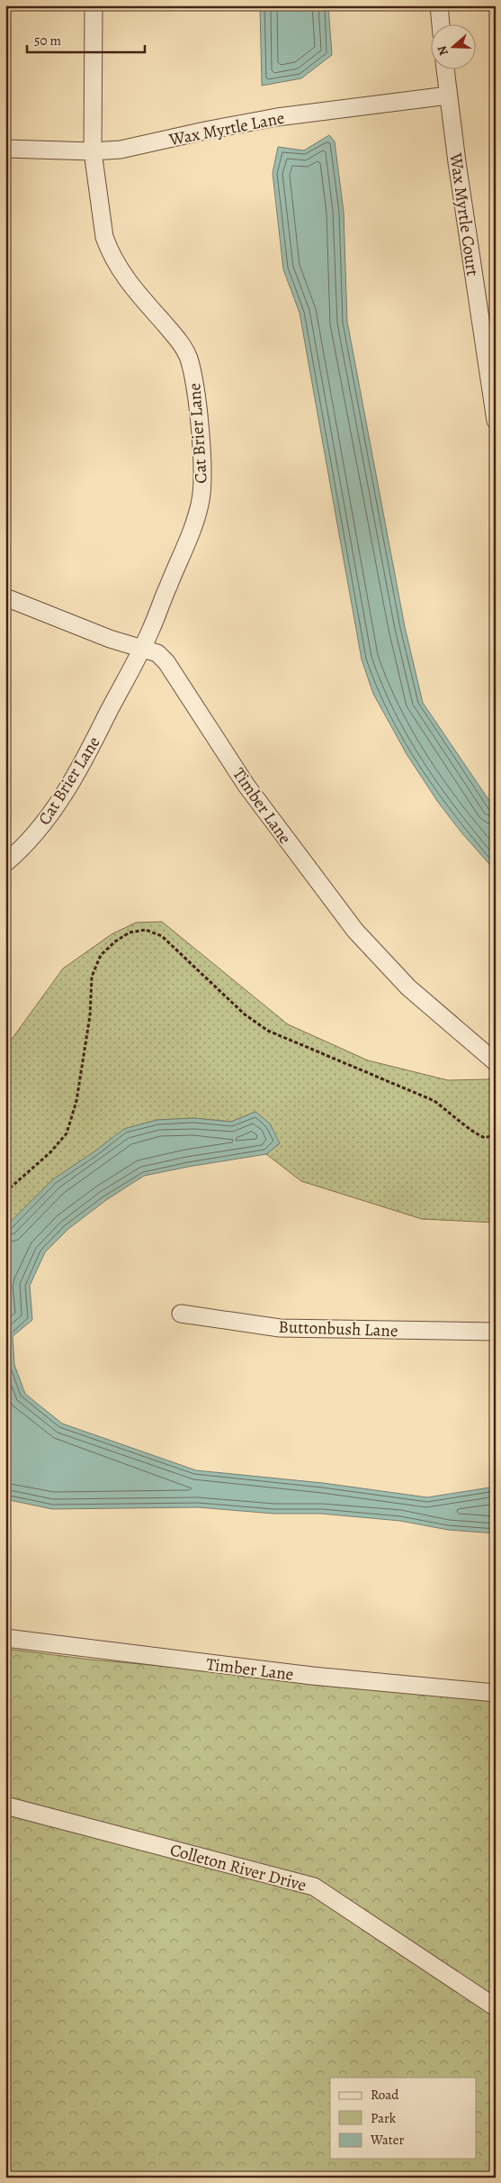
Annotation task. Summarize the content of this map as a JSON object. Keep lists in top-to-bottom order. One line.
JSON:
{"streets":{"street":["Wax Myrtle Lane","Wax Myrtle Court","Cat Brier Lane","Timber Lane","Buttonbush Lane","Colleton River Drive"]},"crossings":[["Wax Myrtle Lane","Wax Myrtle Court"],["Wax Myrtle Lane","Cat Brier Lane"],["Cat Brier Lane","Timber Lane"]],"legend":["Road","Park","Water"],"scale_bar":"50 m","north":"left"}
